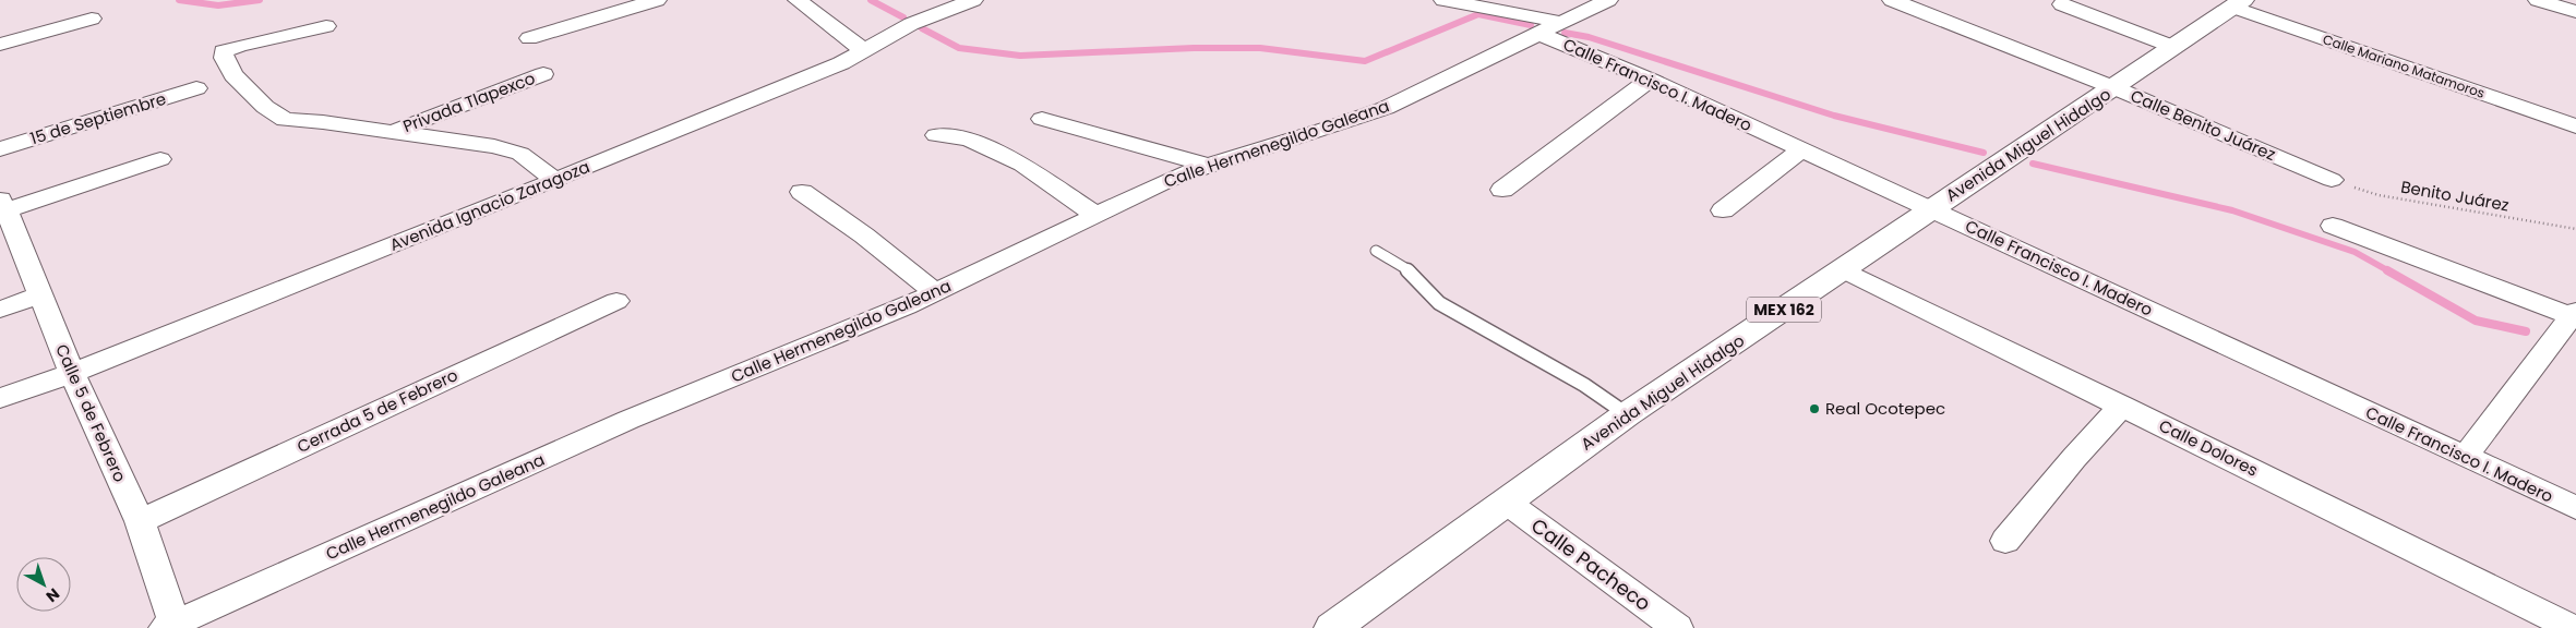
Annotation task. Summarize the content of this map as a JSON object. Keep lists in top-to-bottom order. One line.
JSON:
{"streets":{"main road":["Avenida Miguel Hidalgo","MEX 162"],"street":["Calle Mariano Matamoros","Calle Francisco I. Madero","Privada Tlapexco","15 de Septiembre","Calle Benito Juárez","Calle Hermenegildo Galeana","Avenida Ignacio Zaragoza","Cerrada 5 de Febrero","Calle 5 de Febrero","Calle Dolores","Calle Pacheco"],"path":["Benito Juárez"]},"crossings":[["Calle Mariano Matamoros","Avenida Miguel Hidalgo"],["Calle Francisco I. Madero","Calle Hermenegildo Galeana"],["Calle Francisco I. Madero","Avenida Miguel Hidalgo"],["Privada Tlapexco","Avenida Ignacio Zaragoza"],["Calle Benito Juárez","Avenida Miguel Hidalgo"],["Calle Benito Juárez","Benito Juárez"],["Calle Hermenegildo Galeana","Calle 5 de Febrero"],["Avenida Miguel Hidalgo","Calle Dolores"],["Avenida Miguel Hidalgo","Calle Pacheco"],["Avenida Ignacio Zaragoza","Calle 5 de Febrero"],["Cerrada 5 de Febrero","Calle 5 de Febrero"]],"places":["Real Ocotepec"],"north":"bottom right"}
